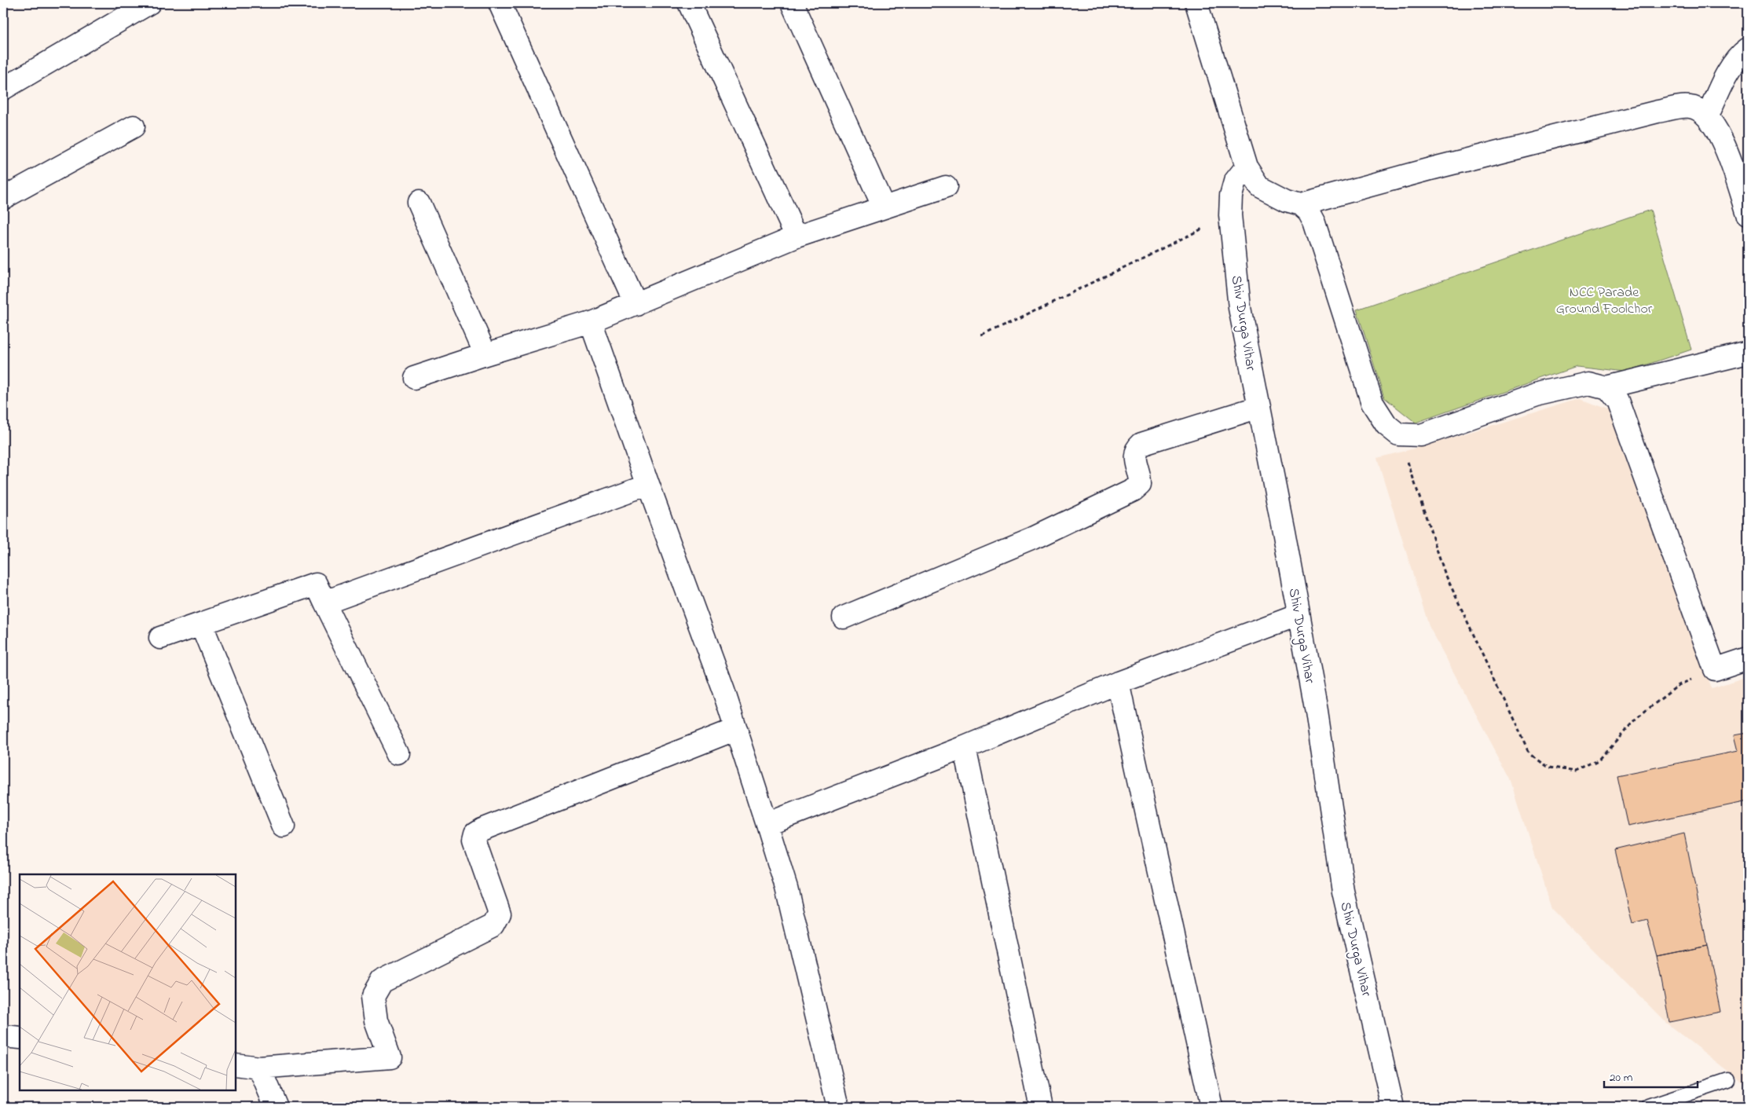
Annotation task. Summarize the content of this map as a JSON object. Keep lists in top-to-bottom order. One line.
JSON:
{"streets":{"street":["Shiv Durga Vihar"]},"parks":["NCC Parade Ground Foolchor"],"scale_bar":"20 m"}
